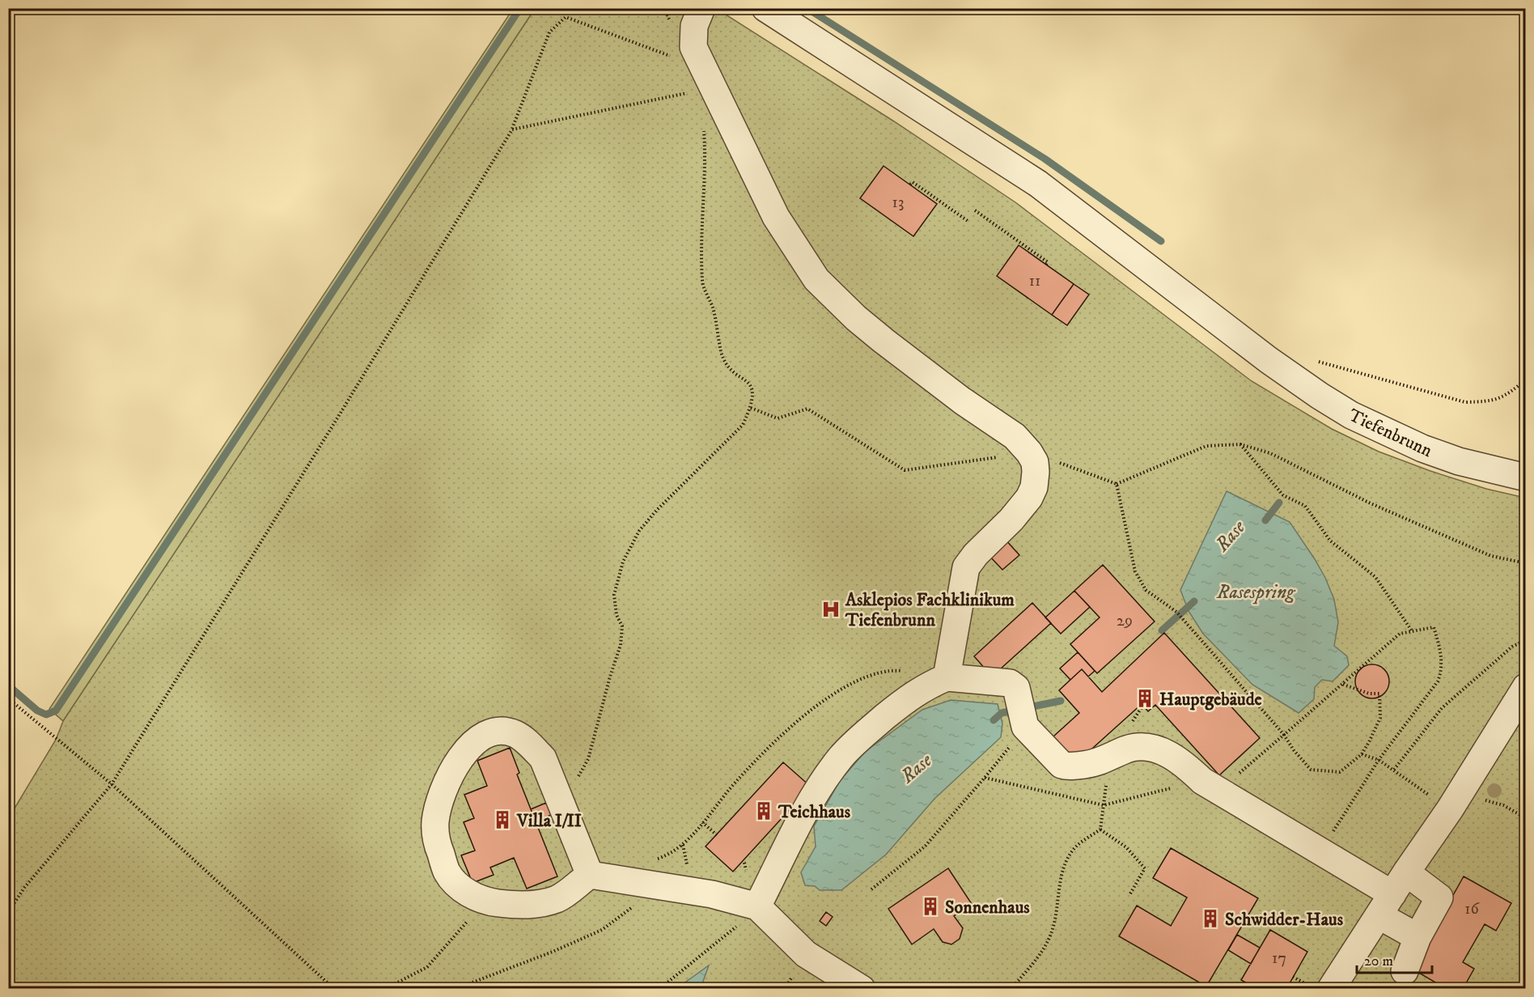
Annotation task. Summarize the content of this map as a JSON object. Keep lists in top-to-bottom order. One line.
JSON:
{"streets":{"street":["Tiefenbrunn"]},"water":["Rase","Rasespring"],"places":{"hospital":["Asklepios Fachklinikum Tiefenbrunn"],"building":["Hauptgebäude","Teichhaus","Villa I/II","Sonnenhaus","Schwidder-Haus"]},"house_numbers":["13","11","29","16","17"],"scale_bar":"20 m"}
